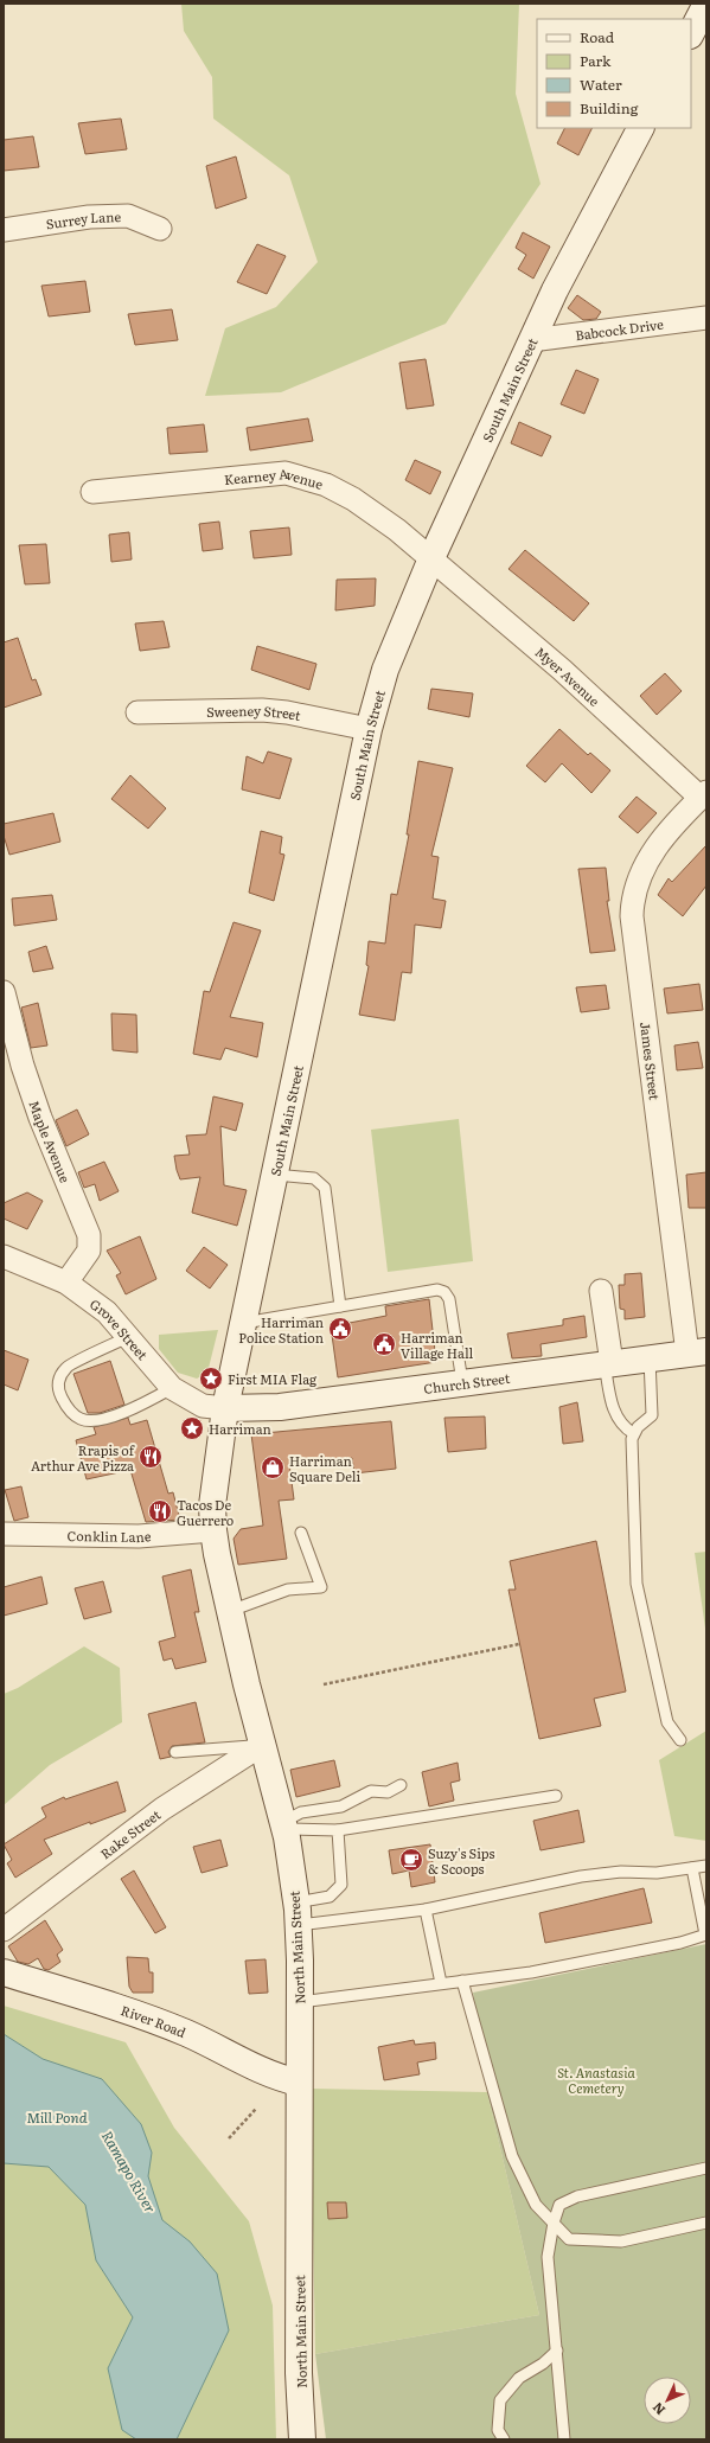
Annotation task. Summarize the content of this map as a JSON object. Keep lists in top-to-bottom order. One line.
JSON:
{"streets":{"street":["Surrey Lane","Babcock Drive","South Main Street","Kearney Avenue","Myer Avenue","Sweeney Street","James Street","Maple Avenue","Grove Street","Church Street","Conklin Lane","Rake Street","North Main Street","River Road"]},"crossings":[["Babcock Drive","South Main Street"],["South Main Street","Kearney Avenue"],["South Main Street","Myer Avenue"],["South Main Street","Sweeney Street"],["South Main Street","Grove Street"],["South Main Street","Church Street"],["South Main Street","North Main Street"],["Kearney Avenue","Myer Avenue"],["Myer Avenue","James Street"],["James Street","Church Street"],["Maple Avenue","Grove Street"],["Grove Street","Church Street"],["Grove Street","North Main Street"],["Church Street","North Main Street"],["Conklin Lane","North Main Street"],["Rake Street","North Main Street"],["North Main Street","River Road"]],"water":["Mill Pond","Ramapo River"],"parks":["St. Anastasia Cemetery"],"places":{"public building":["Harriman Police Station","Harriman Village Hall"],"place":["First MIA Flag","Harriman"],"restaurant":["Rrapis of Arthur Ave Pizza","Tacos De Guerrero"],"shop":["Harriman Square Deli"],"cafe":["Suzy's Sips & Scoops"]},"legend":["Road","Park","Water","Building"],"north":"bottom left"}
